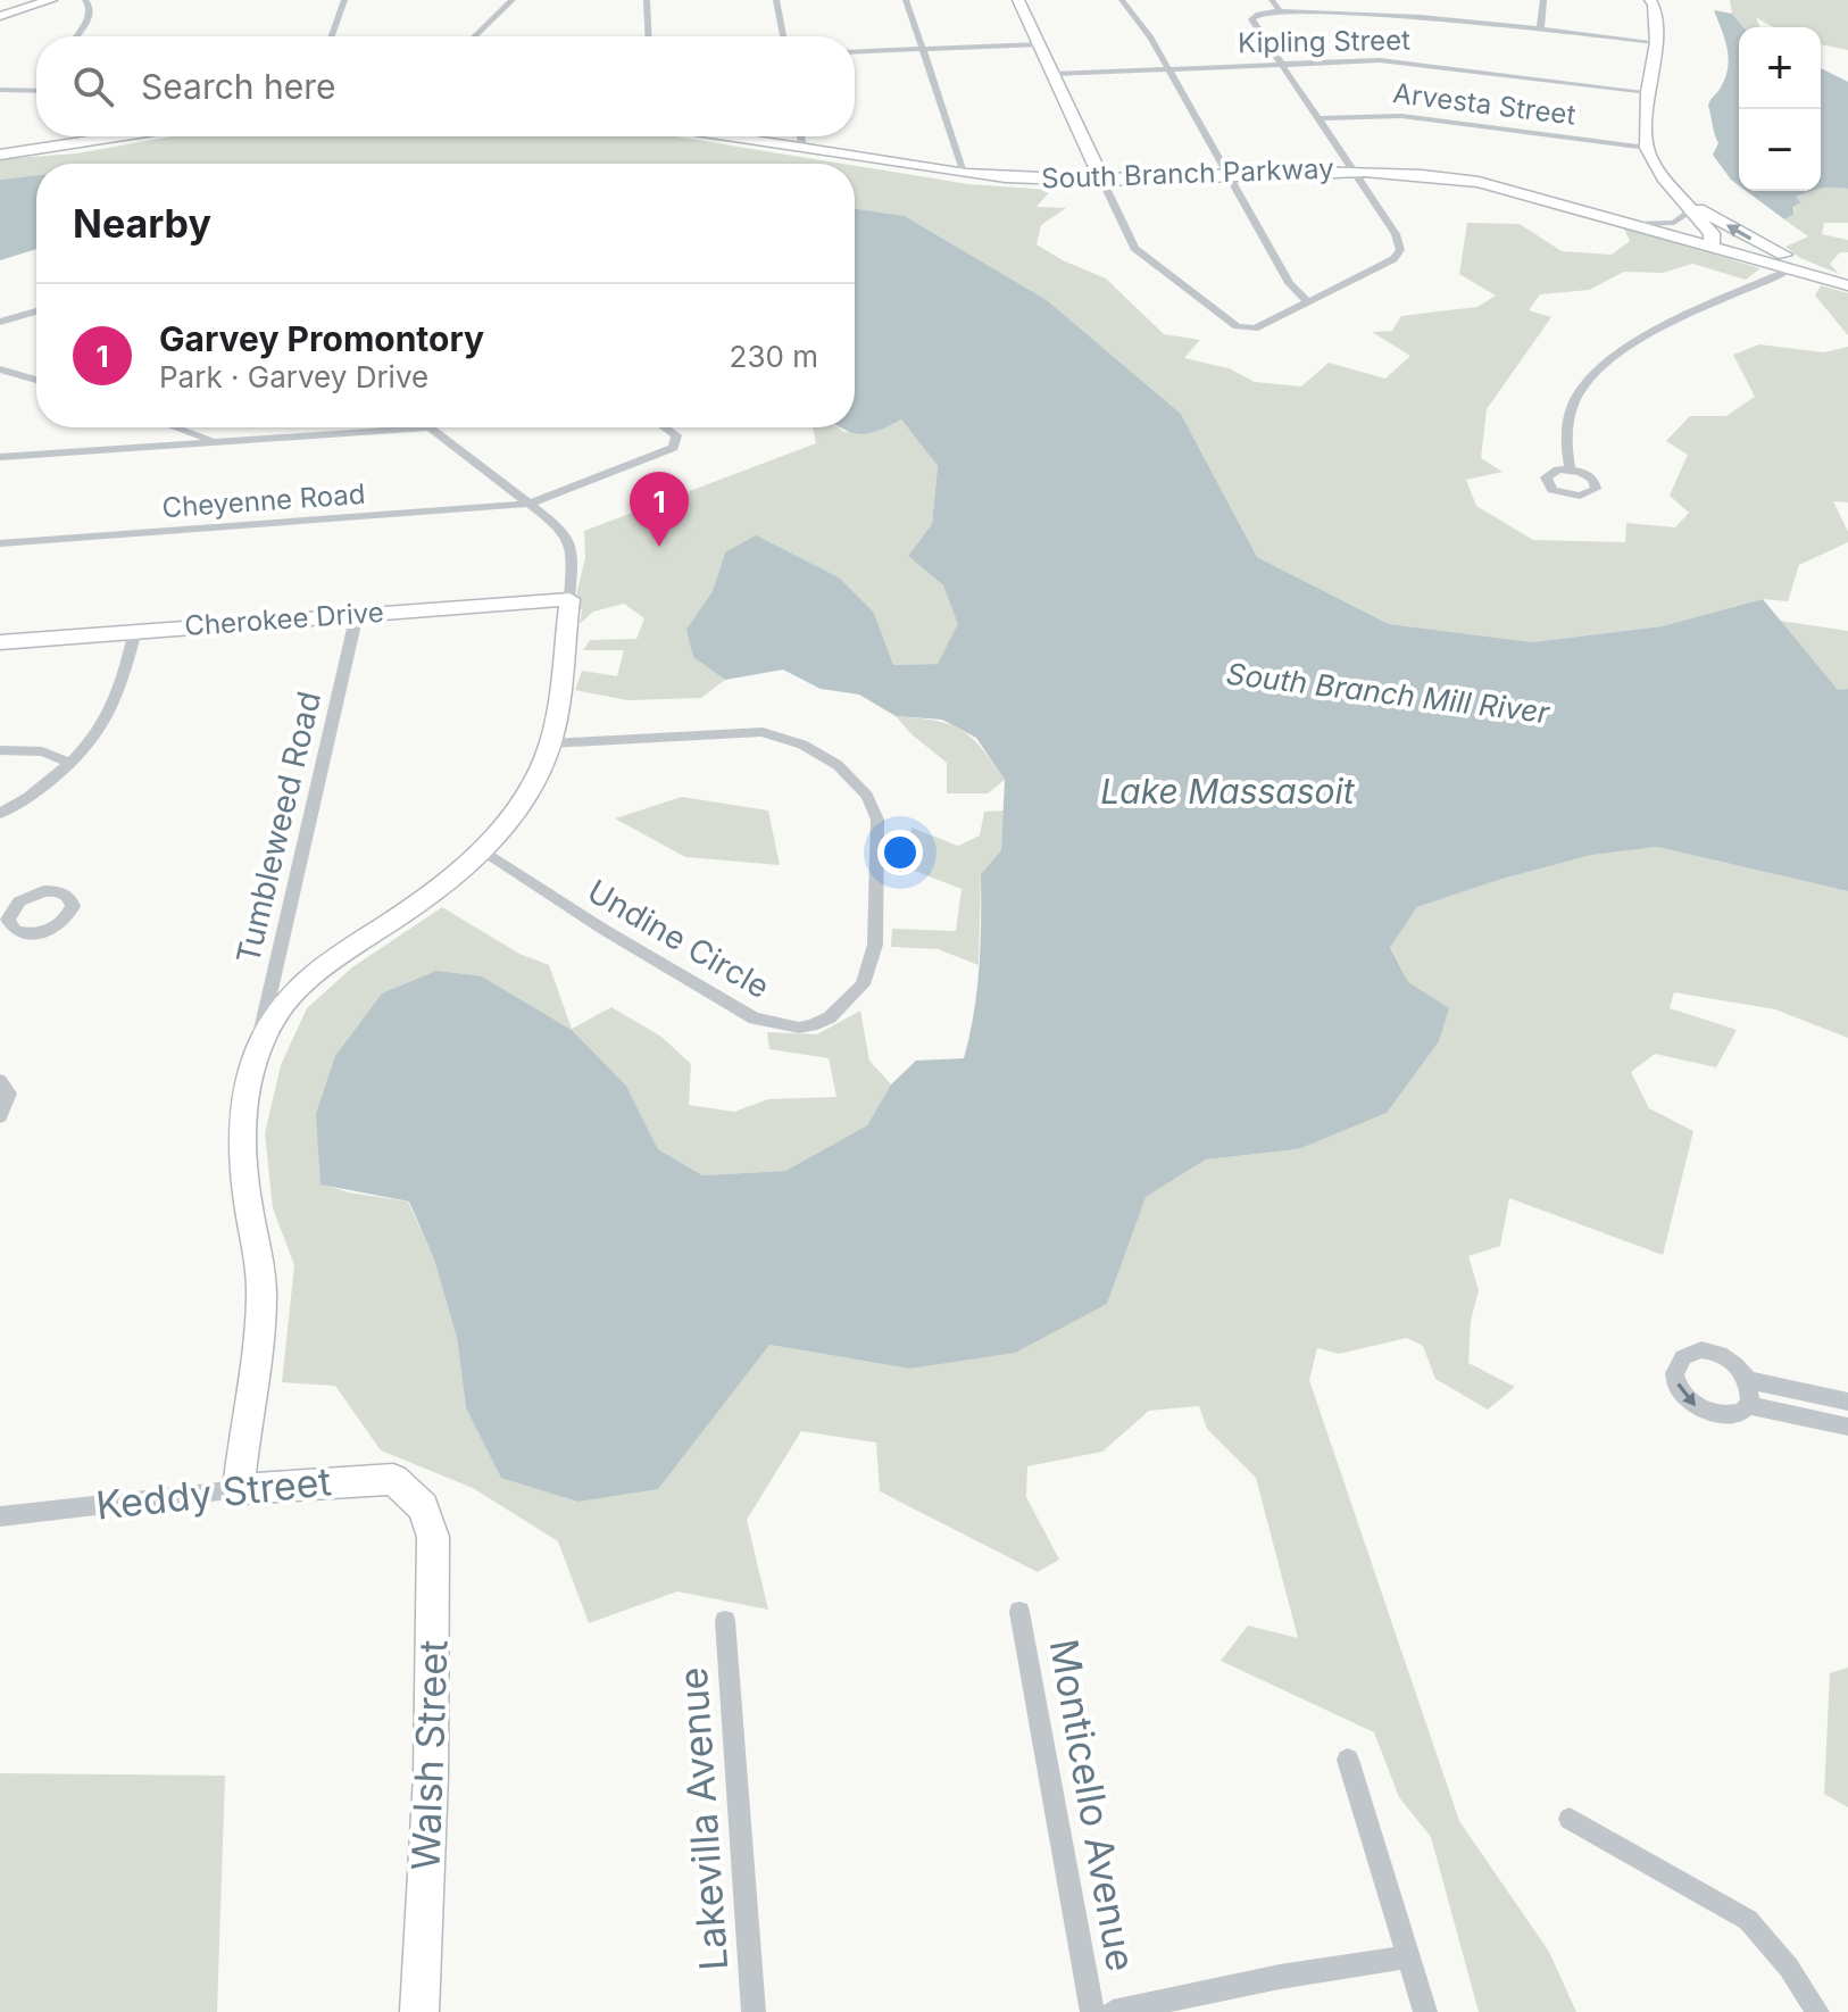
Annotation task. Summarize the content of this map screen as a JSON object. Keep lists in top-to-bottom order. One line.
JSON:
{"streets":{"street":["Kipling Street","Arvesta Street","South Branch Parkway","Cheyenne Road","Cherokee Drive","Tumbleweed Road","Undine Circle","Keddy Street","Walsh Street","Monticello Avenue","Lakevilla Avenue"]},"crossings":[["Cherokee Drive","Tumbleweed Road"],["Keddy Street","Walsh Street"]],"water":["South Branch Mill River","Lake Massasoit"],"page":{"map_buttons":["+","−"],"search":"Search here","heading":"Nearby","list":[{"mark":"1","name":"Garvey Promontory","note":"Park · Garvey Drive","value":"230 m"}],"pins":"1"}}
